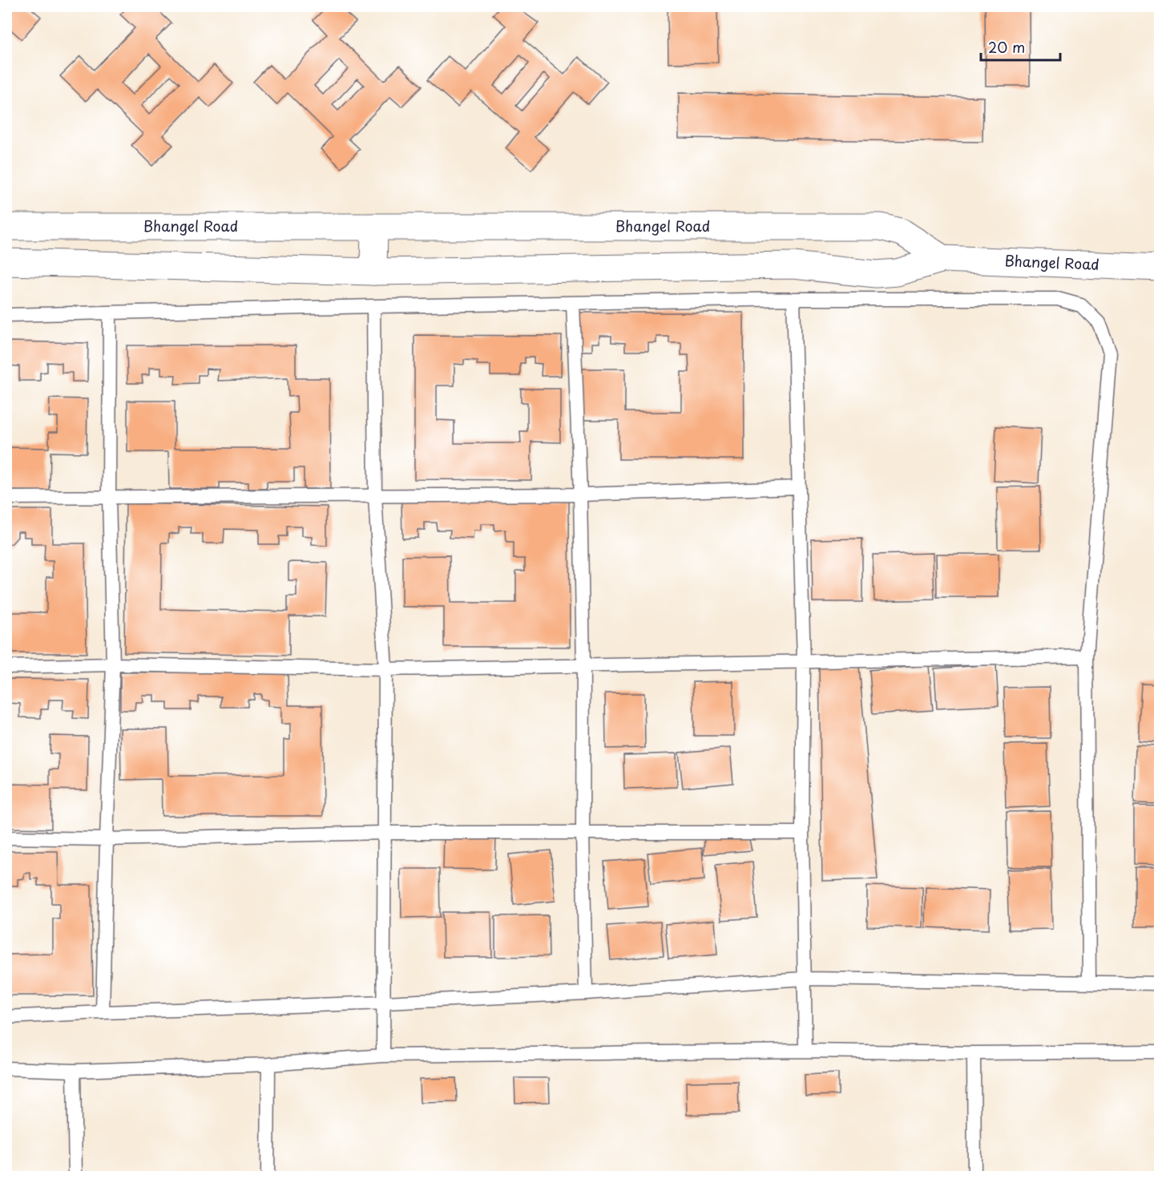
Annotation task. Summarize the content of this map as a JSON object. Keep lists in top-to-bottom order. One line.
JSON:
{"streets":{"street":["Bhangel Road"]},"scale_bar":"20 m"}
